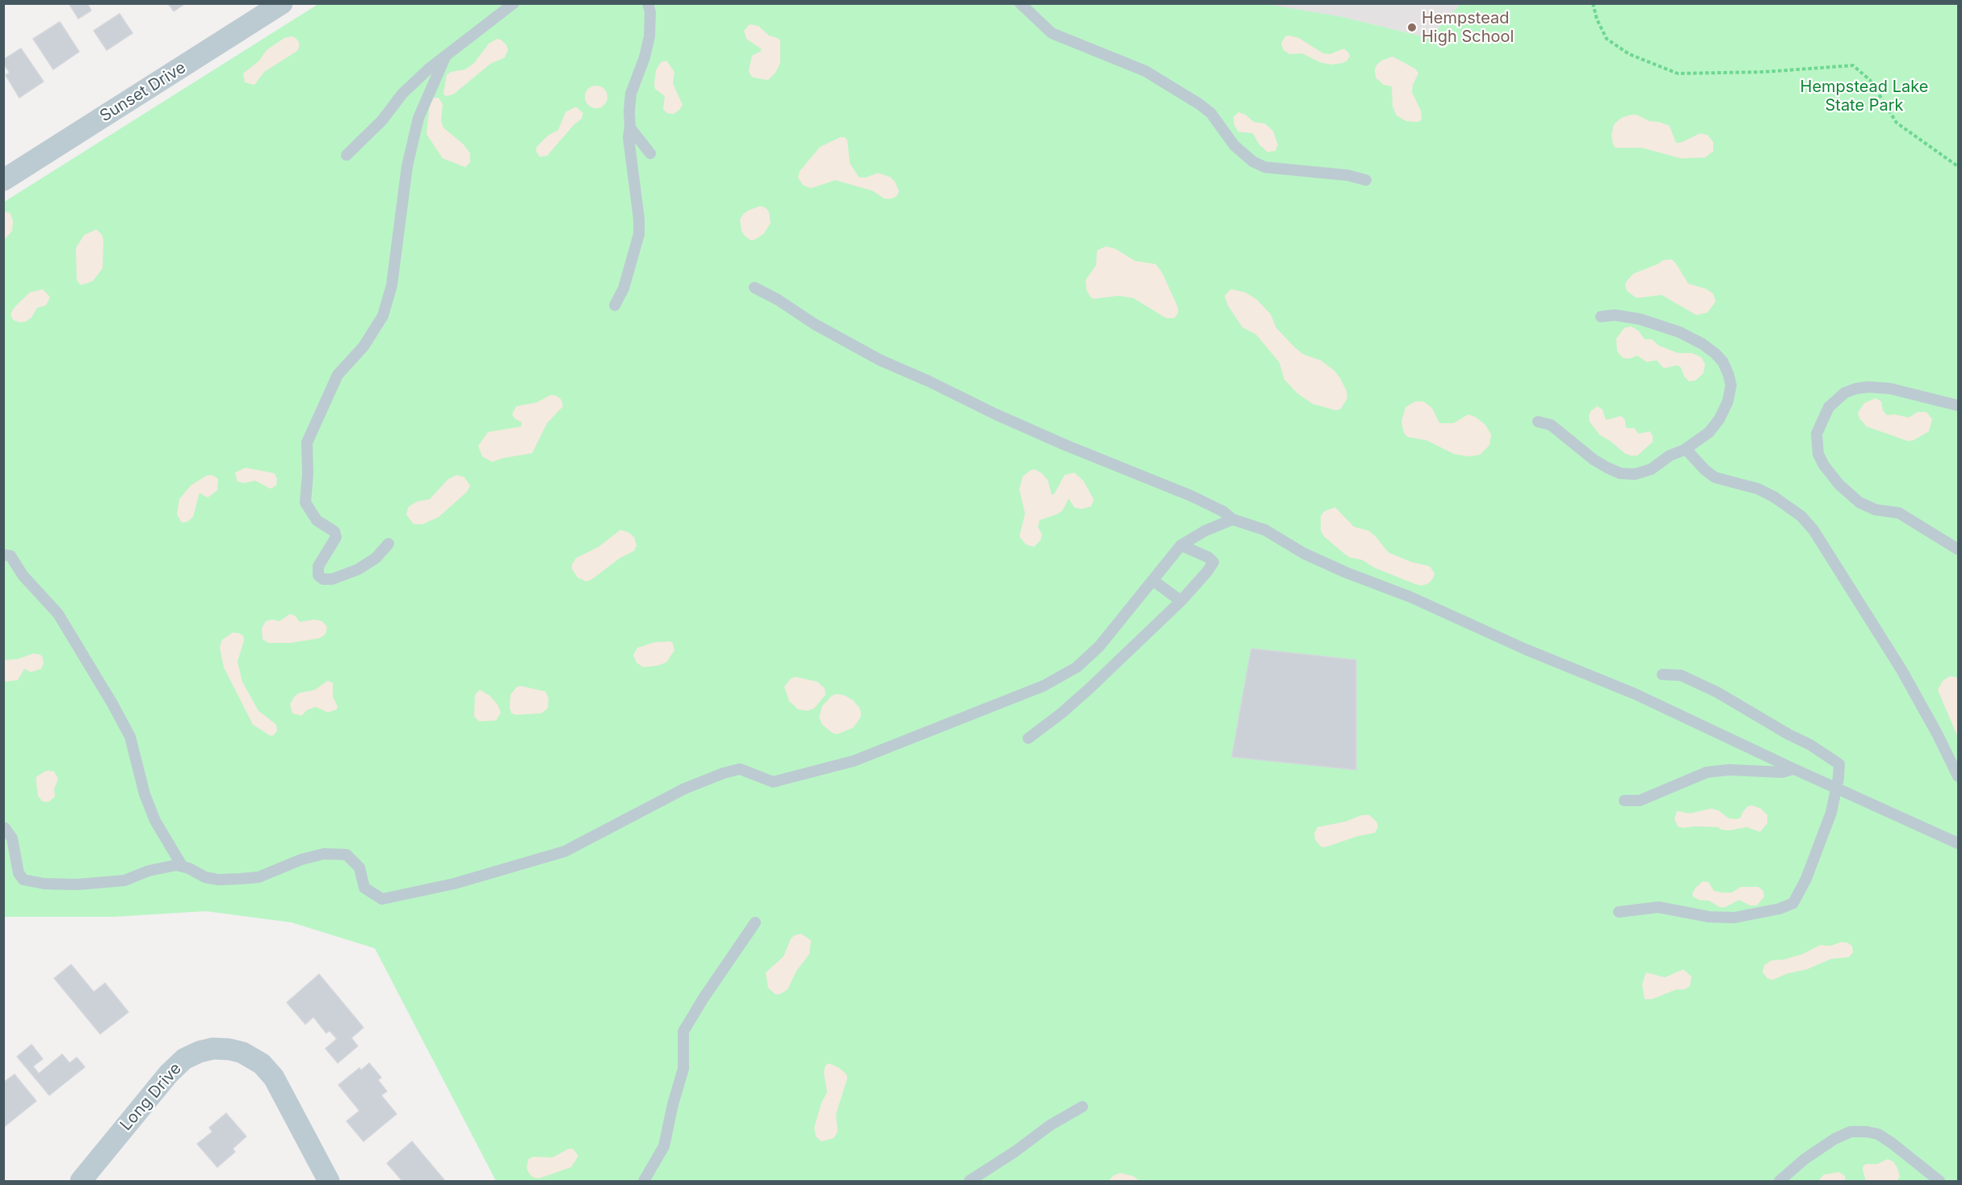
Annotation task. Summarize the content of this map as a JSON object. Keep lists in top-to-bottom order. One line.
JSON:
{"streets":{"street":["Sunset Drive","Long Drive"]},"parks":["Hempstead Lake State Park"],"places":["Hempstead High School"]}
